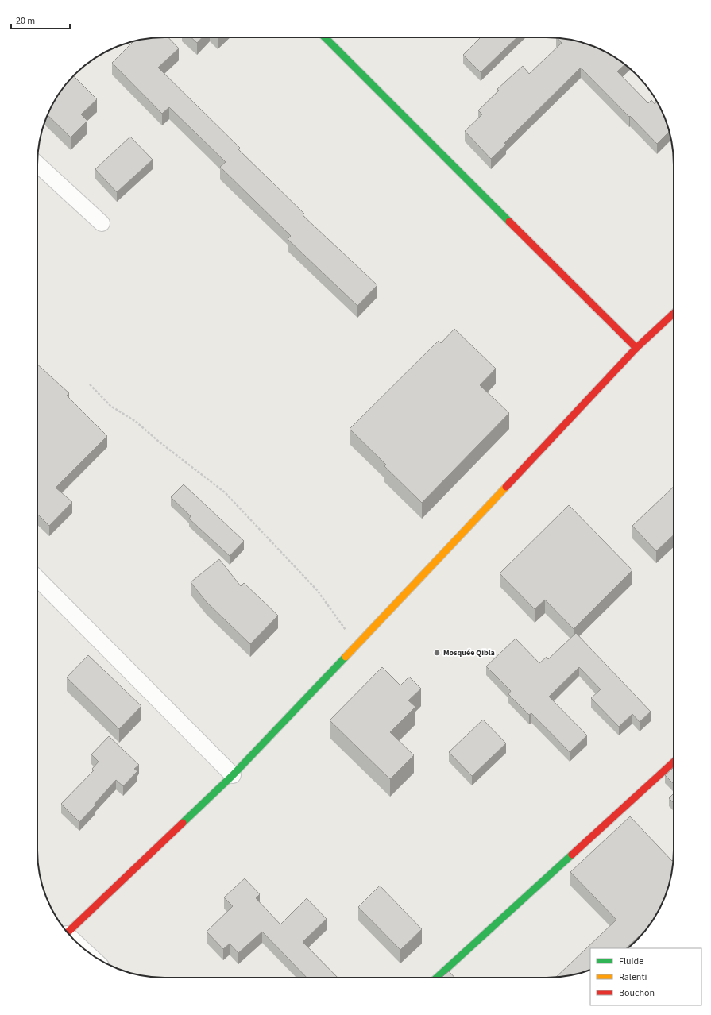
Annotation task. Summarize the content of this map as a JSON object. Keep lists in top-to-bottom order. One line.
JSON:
{"places":["Mosquée Qibla"],"legend":["Fluide","Ralenti","Bouchon"],"scale_bar":"20 m"}
